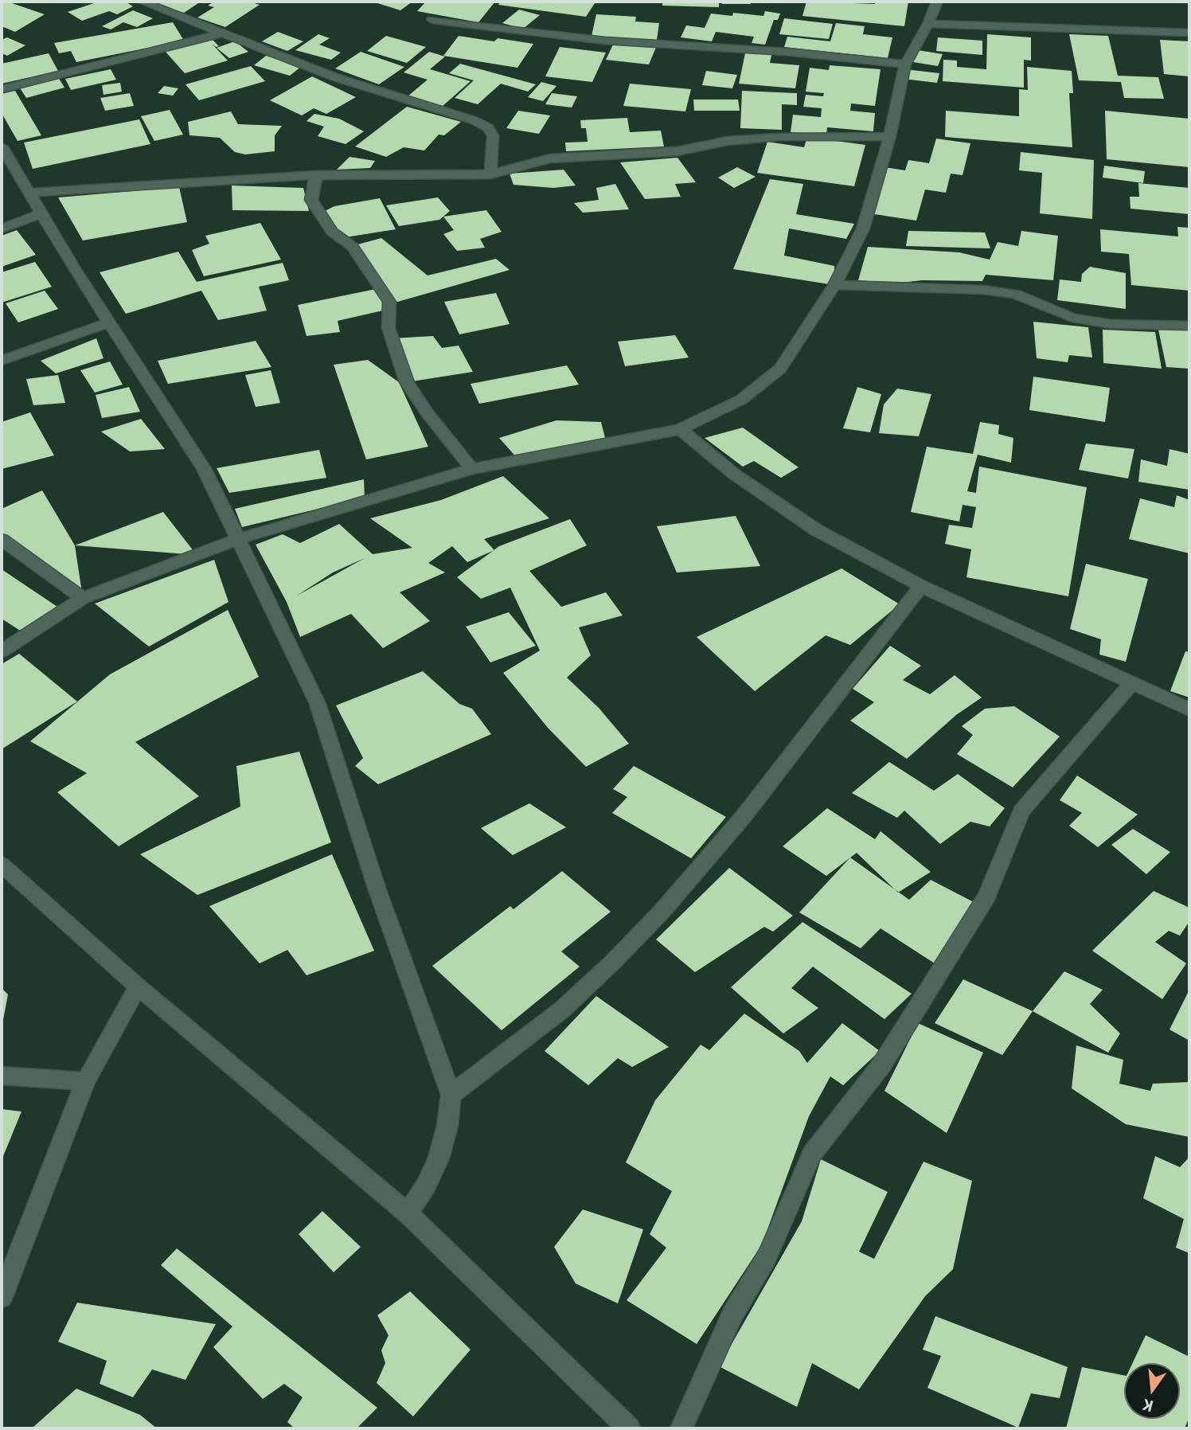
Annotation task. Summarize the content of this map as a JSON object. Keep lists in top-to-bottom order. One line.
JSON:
{"north":"bottom"}
